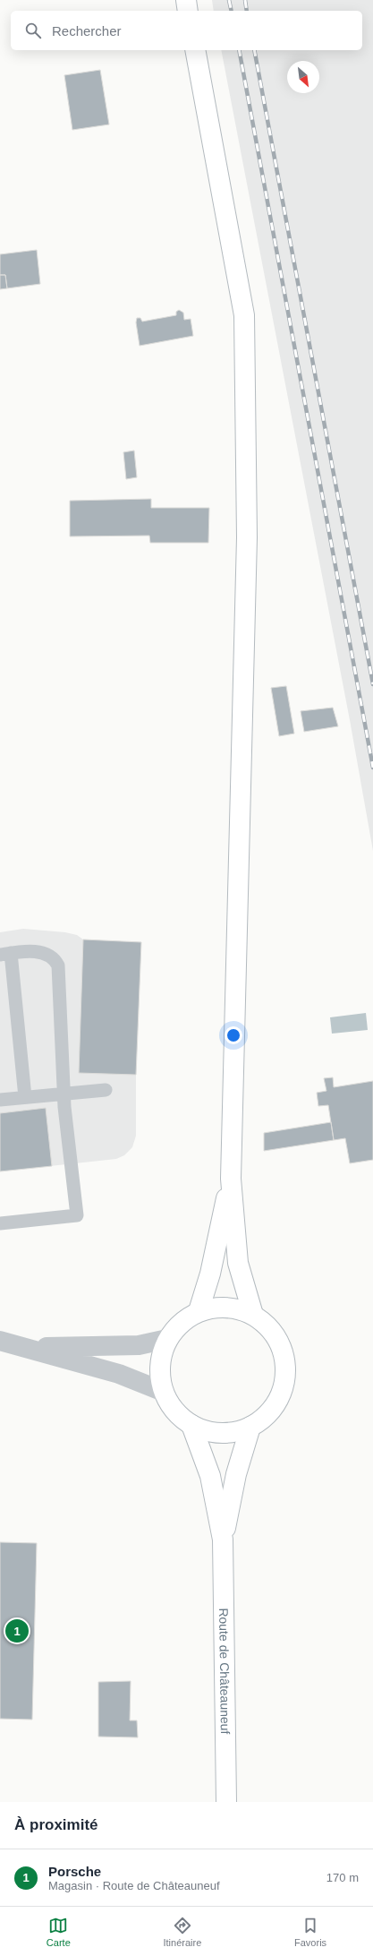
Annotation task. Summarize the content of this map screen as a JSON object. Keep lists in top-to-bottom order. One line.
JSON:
{"streets":{"main road":["Route de Châteauneuf"]},"north":"bottom right","page":{"search":"Rechercher","pins":"1","heading":"À proximité","list":[{"mark":"1","name":"Porsche","note":"Magasin · Route de Châteauneuf","value":"170 m"}],"nav":["Carte","Itinéraire","Favoris"]}}
